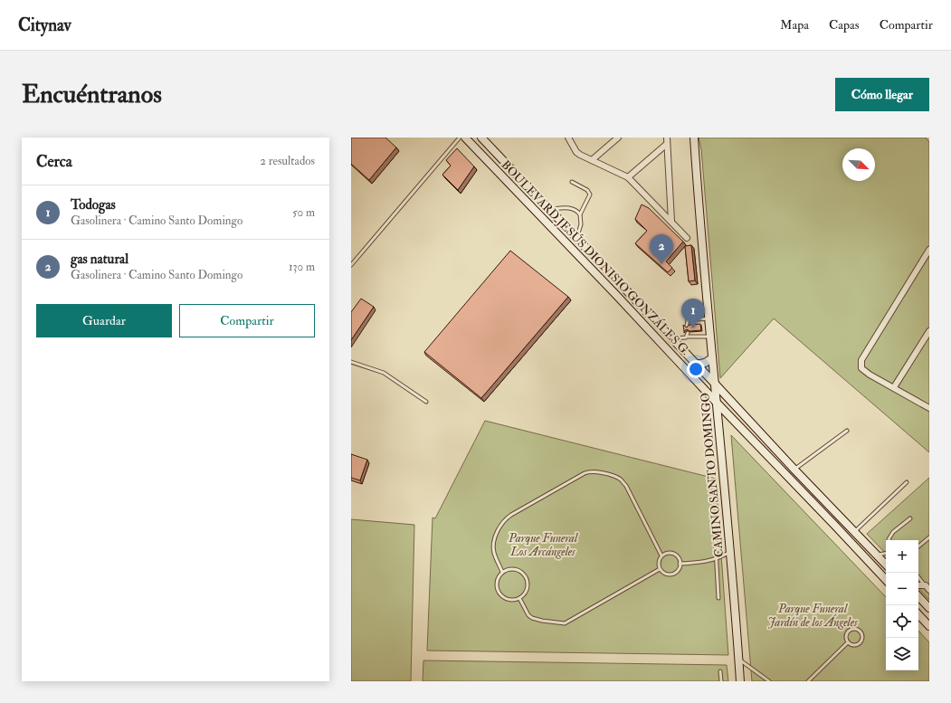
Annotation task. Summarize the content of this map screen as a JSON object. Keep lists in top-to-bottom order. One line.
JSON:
{"streets":{"main road":["BOULEVARD JESÚS DIONISIO GONZÁLES G.","CAMINO SANTO DOMINGO"]},"crossings":[["BOULEVARD JESÚS DIONISIO GONZÁLES G.","CAMINO SANTO DOMINGO"]],"parks":["Parque Funeral Los Arcángeles","Parque Funeral Jardín de los Ángeles"],"north":"bottom right","page":{"header":"Citynav","nav":["Mapa","Capas","Compartir"],"buttons":["Cómo llegar",["Guardar","Compartir"]],"title":"Encuéntranos","heading":["Cerca","2 resultados"],"list":[{"mark":"1","name":"Todogas","note":"Gasolinera · Camino Santo Domingo","value":"50 m"},{"mark":"2","name":"gas natural","note":"Gasolinera · Camino Santo Domingo","value":"130 m"}],"pins":["2","1"],"map_buttons":["+","−"]}}
